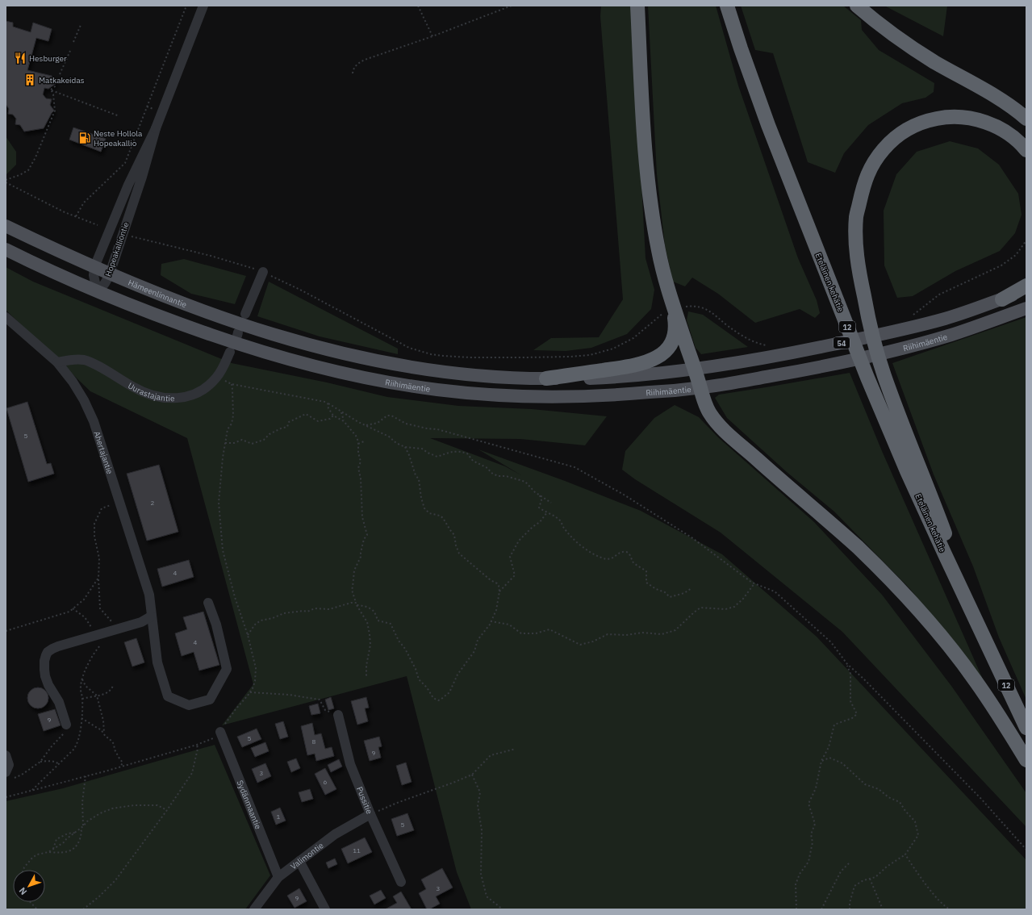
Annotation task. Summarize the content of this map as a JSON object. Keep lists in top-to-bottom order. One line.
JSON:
{"streets":{"highway":["Eteläinen kehätie","12"],"main road":["Hämeenlinnantie","Riihimäentie","54"],"street":["Hopeakalliontie","Uurastajantie","Ahertajantie","Pussitie","Sydänmaantie","Valimontie"]},"crossings":[["Hopeakalliontie","Hämeenlinnantie"],["Hopeakalliontie","Riihimäentie"],["Eteläinen kehätie","12"],["Uurastajantie","Ahertajantie"],["Pussitie","Valimontie"],["Sydänmaantie","Valimontie"]],"places":{"restaurant":["Hesburger"],"building":["Matkakeidas"],"fuel station":["Neste Hollola Hopeakallio"]},"house_numbers":["5","2","4","4","9","5","8","9","3","6","1","5","11","3","9"],"north":"bottom left"}
